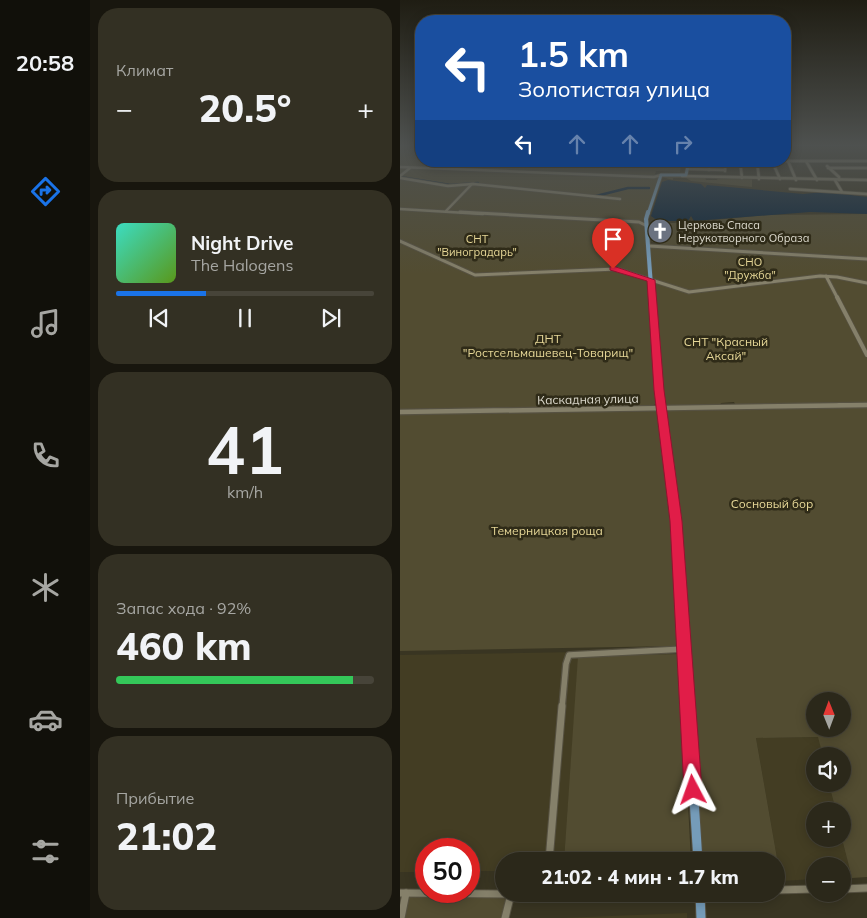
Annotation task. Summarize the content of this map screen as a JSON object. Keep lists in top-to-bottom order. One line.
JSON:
{"streets":{"street":["Каскадная улица"]},"parks":["СНТ \"Виноградарь\"","СНО \"Дружба\"","ДНТ \"Ростсельмашевец-Товарищ\"","СНТ \"Красный Аксай\"","Сосновый бор","Темерницкая роща"],"places":{"church":["Церковь Спаса Нерукотворного Образа"]},"north":"top","page":{"tabs":"20:58","tile":["Климат",["41","km/h"],["Запас хода · 92%","460 km"],["Прибытие","21:02"]],"turn":["1.5 km","Золотистая улица"],"heat":["−","20.5°","+"],"song":["Night Drive","The Halogens"],"map_buttons":["+","−"],"limit":"50","trip":"21:02 · 4 мин · 1.7 km"}}
